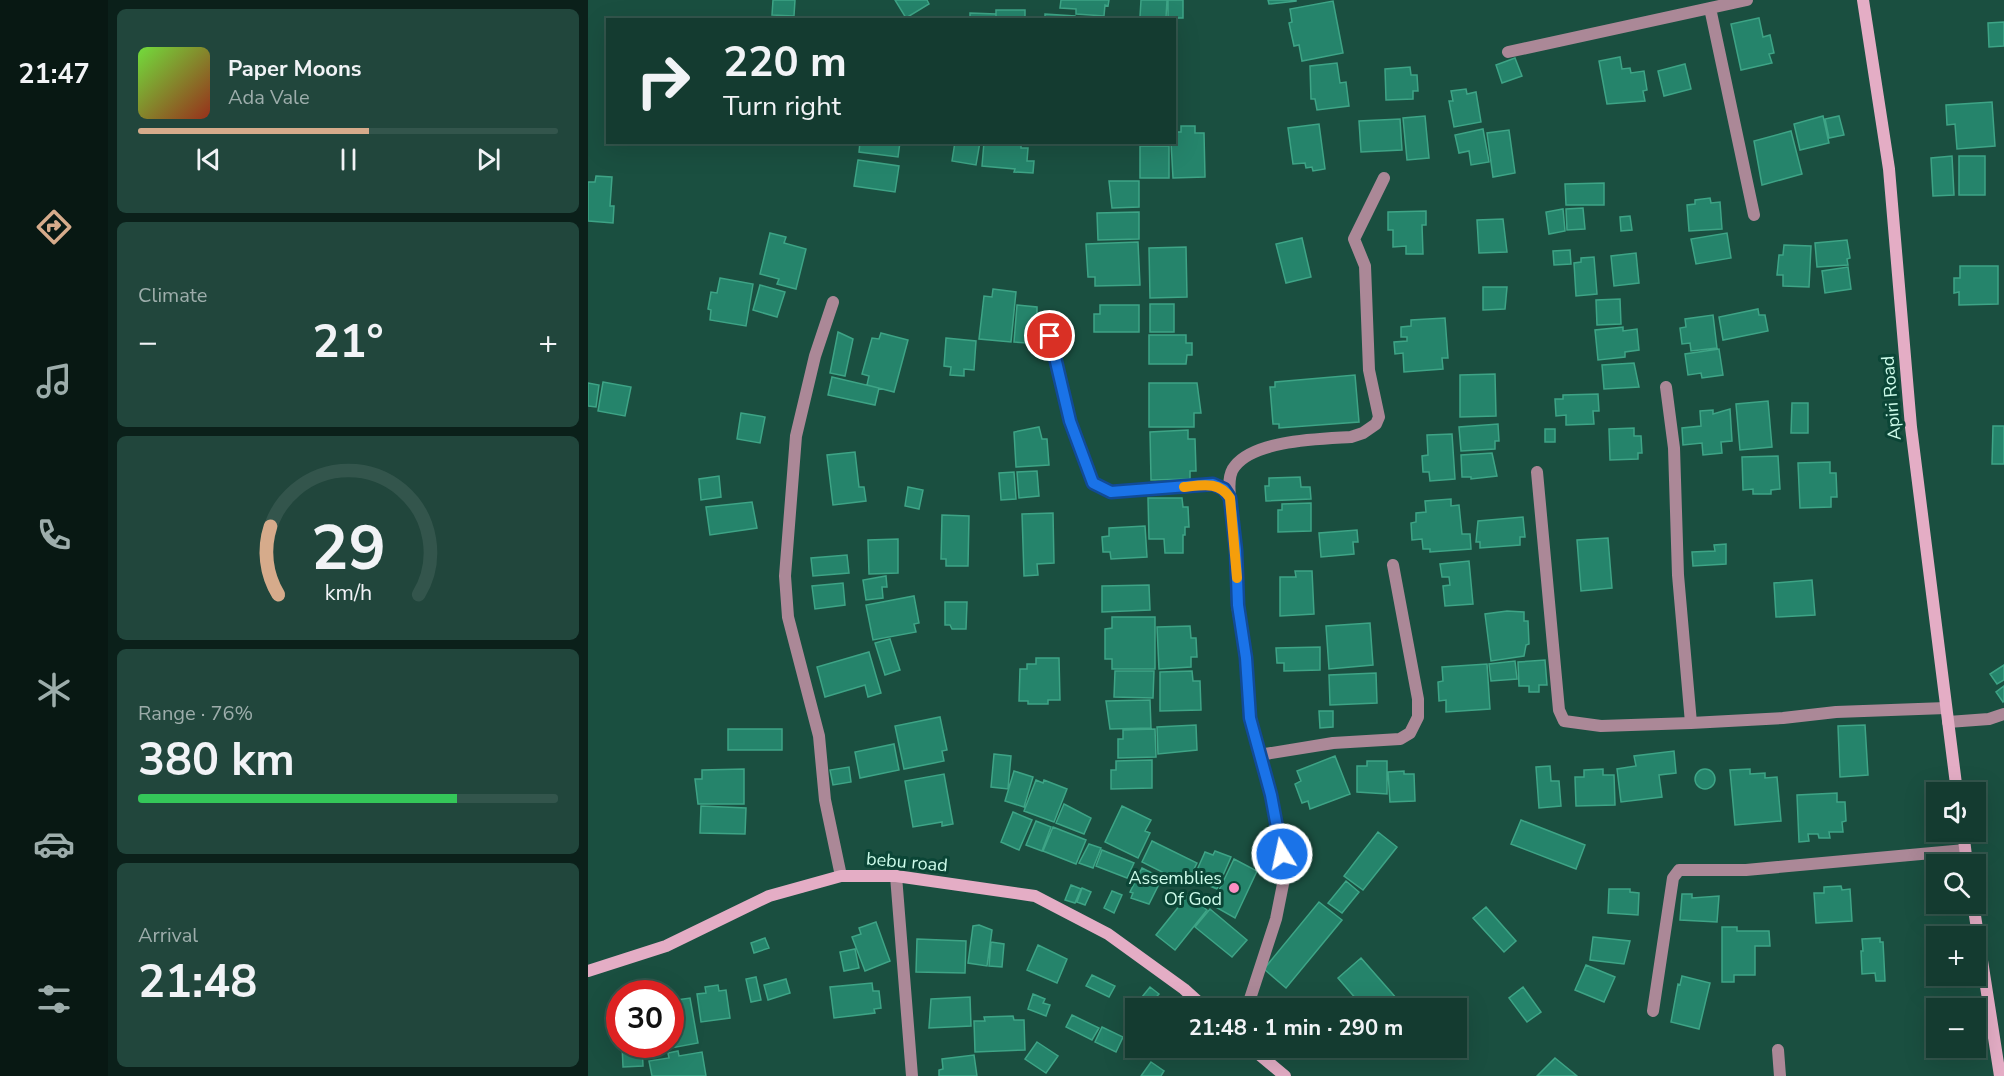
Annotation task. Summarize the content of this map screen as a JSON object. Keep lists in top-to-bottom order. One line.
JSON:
{"streets":{"street":["Apiri Road","bebu road"]},"places":["Assemblies Of God"],"page":{"tabs":"21:47","turn":["220 m","Turn right"],"song":["Paper Moons","Ada Vale"],"tile":["Climate",["Range · 76%","380 km"],["Arrival","21:48"]],"heat":["−","21°","+"],"map_buttons":["+","−"],"limit":"30","trip":"21:48 · 1 min · 290 m","gauge":["29","km/h"]}}
